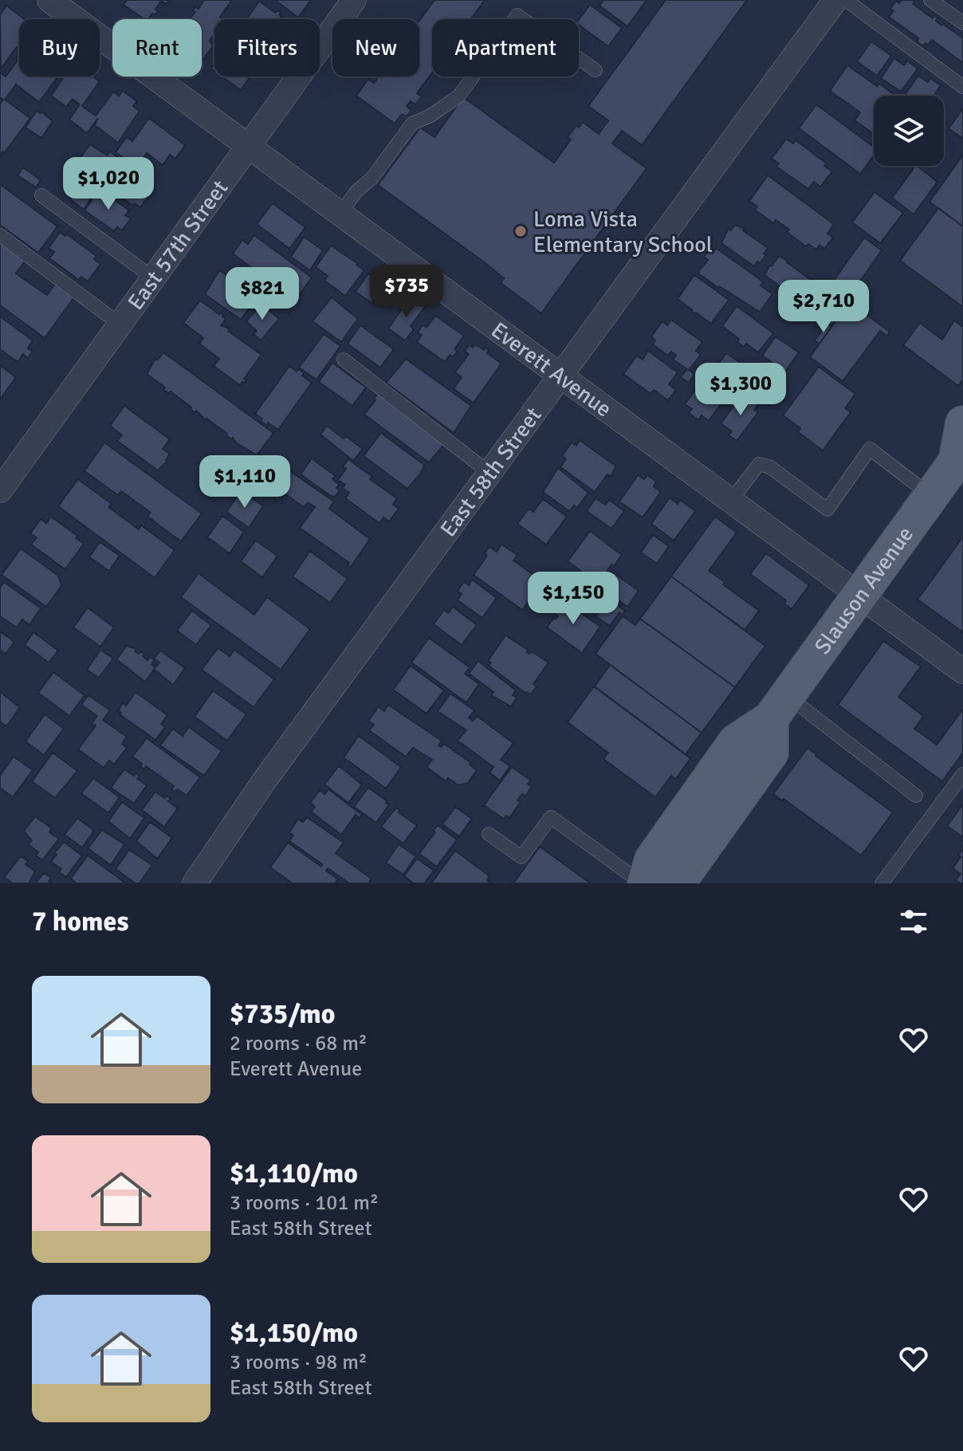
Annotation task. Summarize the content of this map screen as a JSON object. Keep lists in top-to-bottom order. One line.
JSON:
{"streets":{"main road":["Slauson Avenue"],"street":["East 57th Street","Everett Avenue","East 58th Street"]},"crossings":[["East 57th Street","Everett Avenue"],["Everett Avenue","East 58th Street"],["Everett Avenue","Slauson Avenue"]],"places":["Loma Vista Elementary School"],"page":{"chip":["Buy","Rent","Filters","New","Apartment"],"price":["$1,020","$735","$821","$2,710","$1,300","$1,110","$1,150"],"heading":"7 homes","list":[{"name":"$735/mo","note":"2 rooms · 68 m² · Everett Avenue"},{"name":"$1,110/mo","note":"3 rooms · 101 m² · East 58th Street"},{"name":"$1,150/mo","note":"3 rooms · 98 m² · East 58th Street"}]}}
